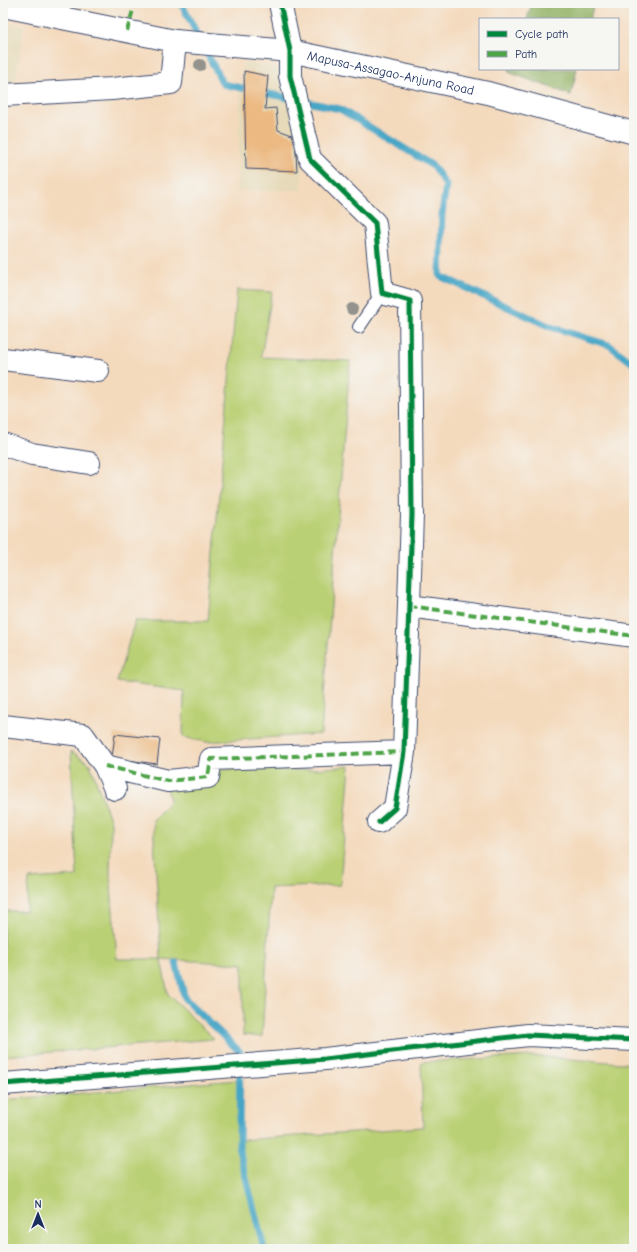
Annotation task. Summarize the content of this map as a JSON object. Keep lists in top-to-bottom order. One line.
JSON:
{"streets":{"street":["Mapusa-Assagao-Anjuna Road"]},"legend":["Cycle path","Path"],"north":"top"}
